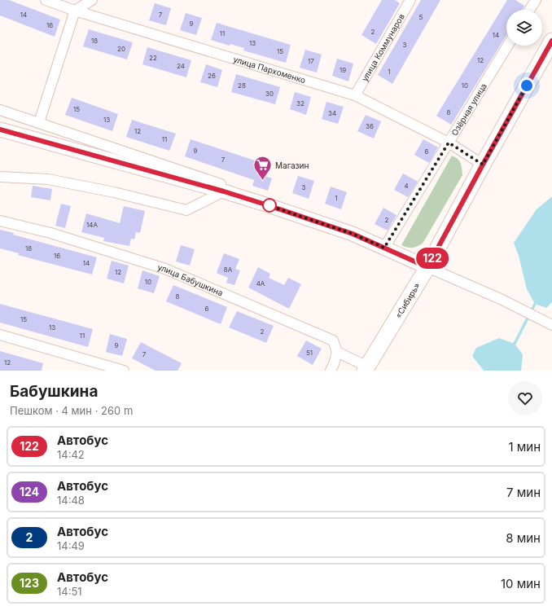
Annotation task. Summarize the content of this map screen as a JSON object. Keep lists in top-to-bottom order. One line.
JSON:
{"streets":{"main road":["«Сибирь»"],"street":["улица Коммунаров","улица Пархоменко","Озёрная улица","улица Бабушкина"]},"crossings":[["улица Коммунаров","улица Пархоменко"],["улица Пархоменко","Озёрная улица"],["улица Пархоменко","«Сибирь»"]],"places":{"supermarket":["Магазин"]},"lines":["bus line 122"],"house_numbers":["14","7","5","9","16","2","11","14","18","13","3","20","15","22","12","17","24","19","1","26","28","10","30","32","15","8","34","13","36","12","11","9","6","7","4","3","1","2","14А","18","16","14","8А","12","10","4А","8","6","15","13","2","11","9","51","7","12"],"page":{"on_map":"122","heading":["Бабушкина","Пешком · 4 мин · 260 m"],"list":[{"mark":"122","name":"Автобус","note":"14:42","value":"1 мин"},{"mark":"124","name":"Автобус","note":"14:48","value":"7 мин"},{"mark":"2","name":"Автобус","note":"14:49","value":"8 мин"},{"mark":"123","name":"Автобус","note":"14:51","value":"10 мин"}]}}
